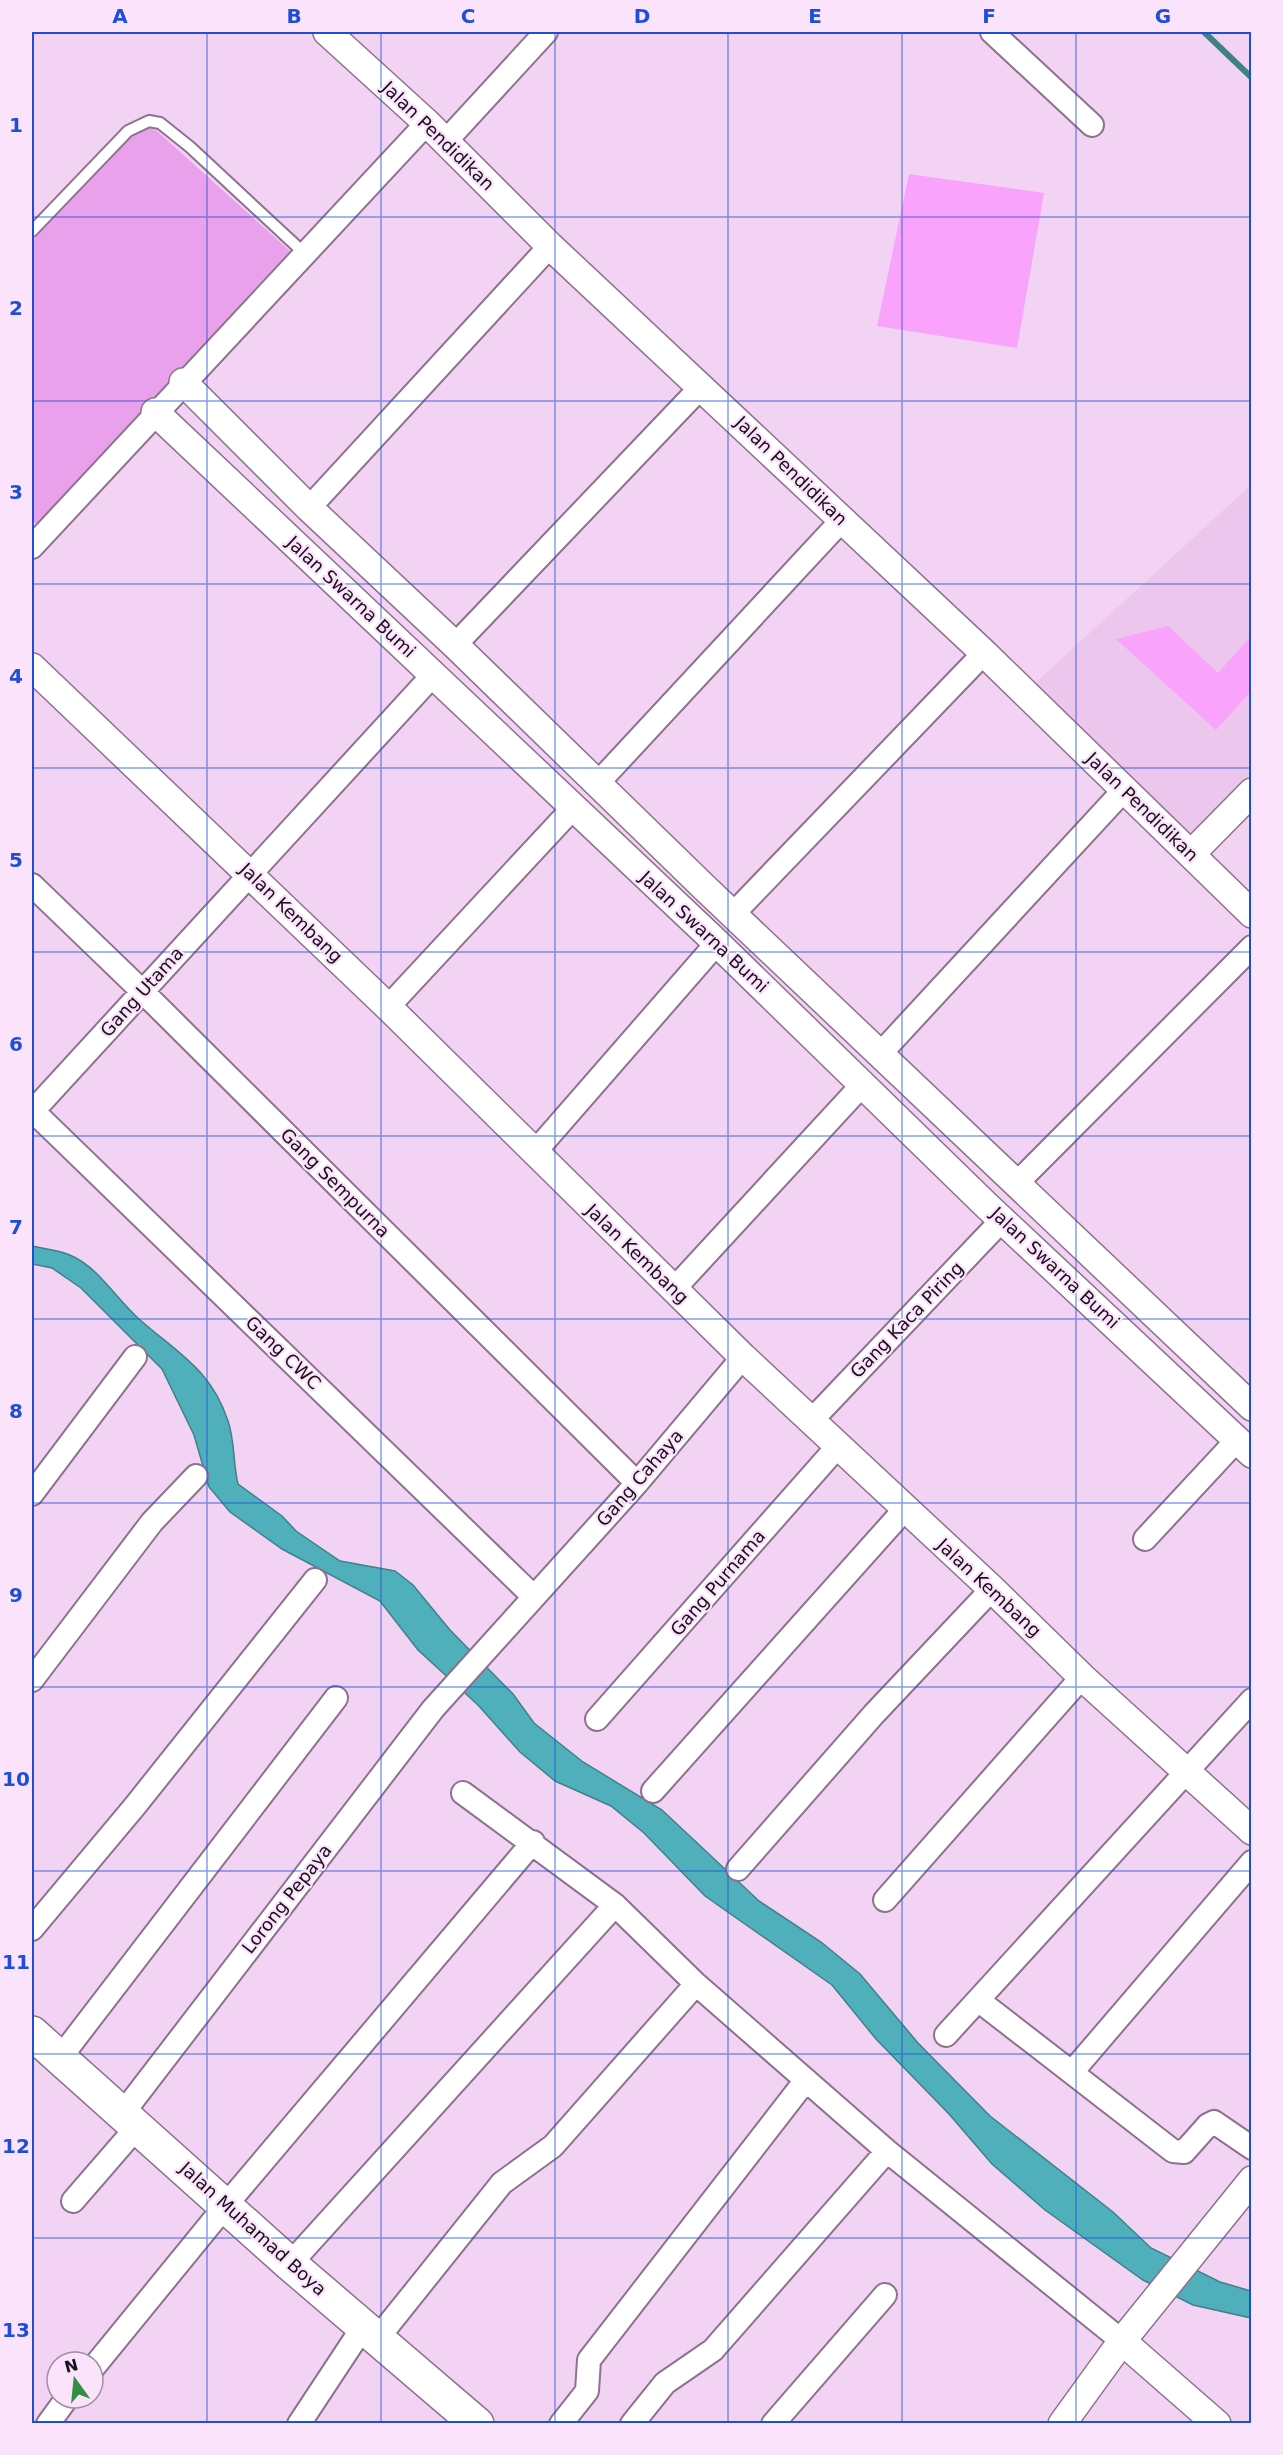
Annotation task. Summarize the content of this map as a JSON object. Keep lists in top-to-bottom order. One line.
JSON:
{"streets":{"highway":["Jalan Muhamad Boya"],"street":["Jalan Pendidikan","Jalan Swarna Bumi","Jalan Kembang","Gang Utama","Gang Sempurna","Gang Kaca Piring","Gang CWC","Gang Cahaya","Gang Purnama","Lorong Pepaya"]},"crossings":[["Jalan Swarna Bumi","Gang Utama"],["Jalan Swarna Bumi","Gang Kaca Piring"],["Jalan Kembang","Gang Utama"],["Jalan Kembang","Gang Kaca Piring"],["Jalan Kembang","Gang Cahaya"],["Jalan Kembang","Gang Purnama"],["Gang Utama","Gang Sempurna"],["Gang Utama","Gang CWC"],["Gang Sempurna","Gang Cahaya"],["Gang CWC","Gang Cahaya"],["Gang Cahaya","Lorong Pepaya"],["Lorong Pepaya","Jalan Muhamad Boya"]],"north":"top","grid":{"columns":["A","B","C","D","E","F","G"],"rows":["1","2","3","4","5","6","7","8","9","10","11","12","13"]}}
